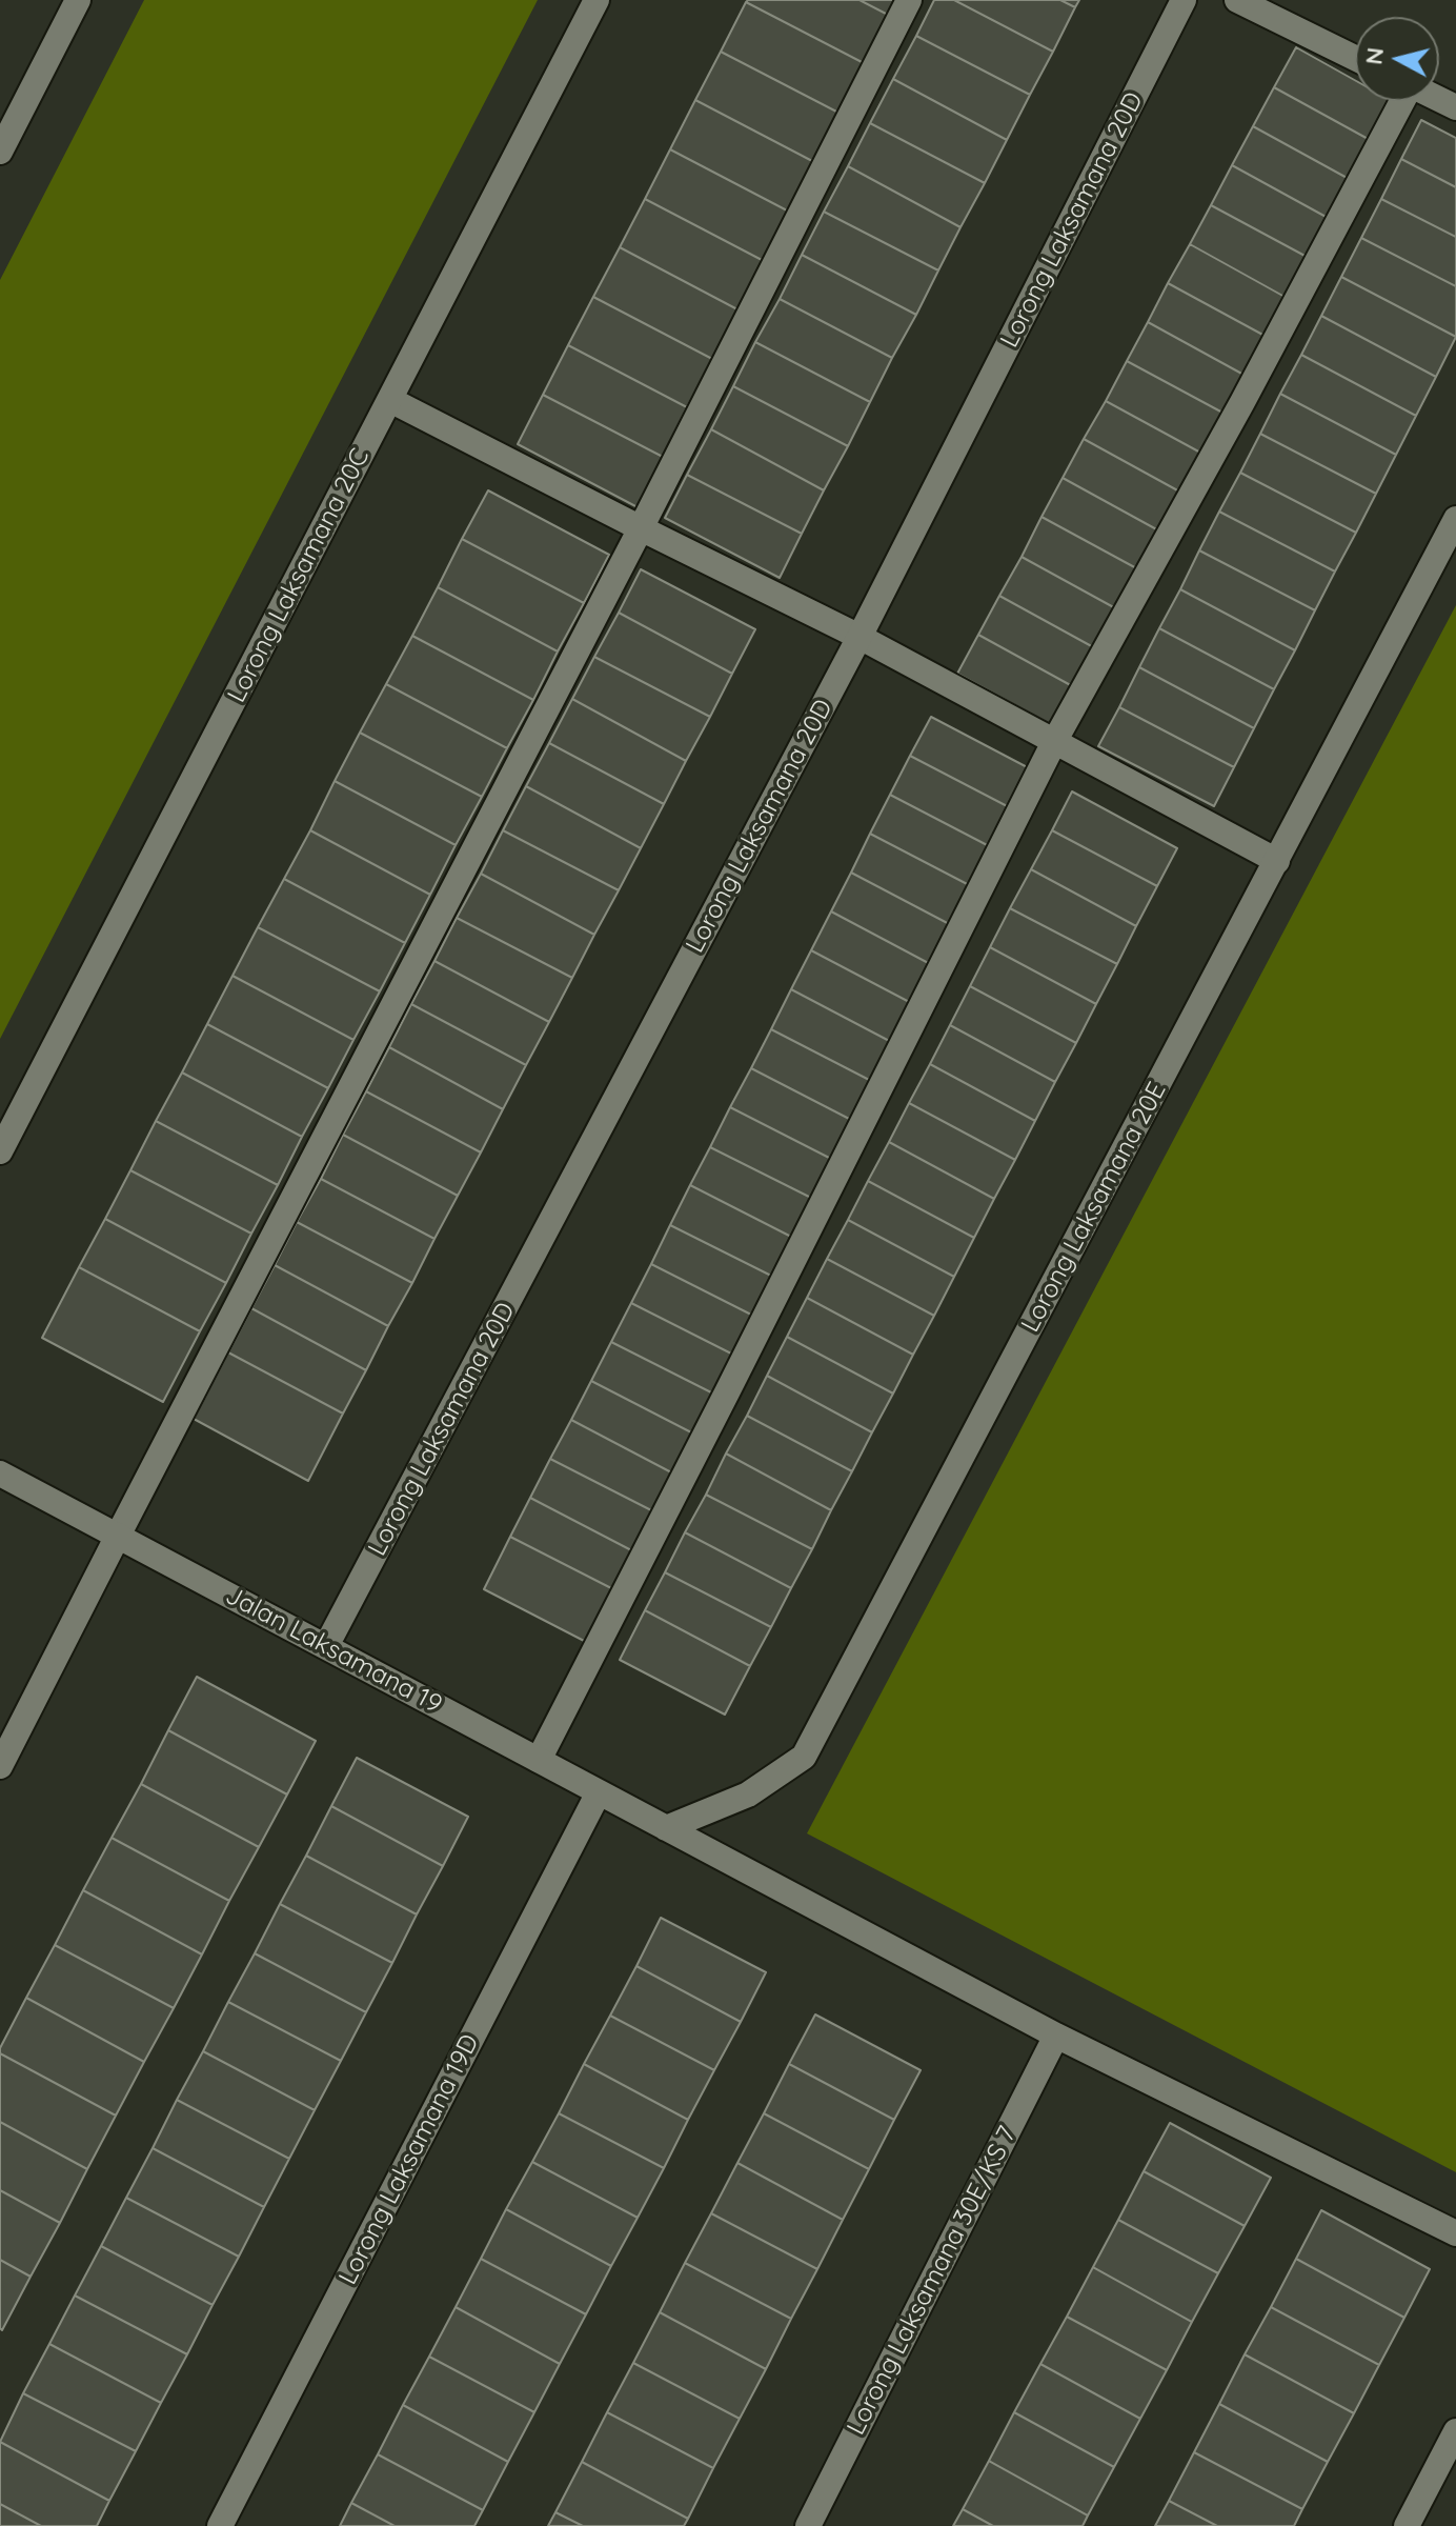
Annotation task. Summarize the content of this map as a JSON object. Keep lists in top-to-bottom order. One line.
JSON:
{"streets":{"street":["Lorong Laksamana 20D","Lorong Laksamana 20C","Lorong Laksamana 20E","Jalan Laksamana 19","Lorong Laksamana 19D","Lorong Laksamana 30E/KS 7"]},"crossings":[["Lorong Laksamana 20D","Jalan Laksamana 19"],["Lorong Laksamana 20E","Jalan Laksamana 19"],["Jalan Laksamana 19","Lorong Laksamana 19D"],["Jalan Laksamana 19","Lorong Laksamana 30E/KS 7"]],"north":"left"}
